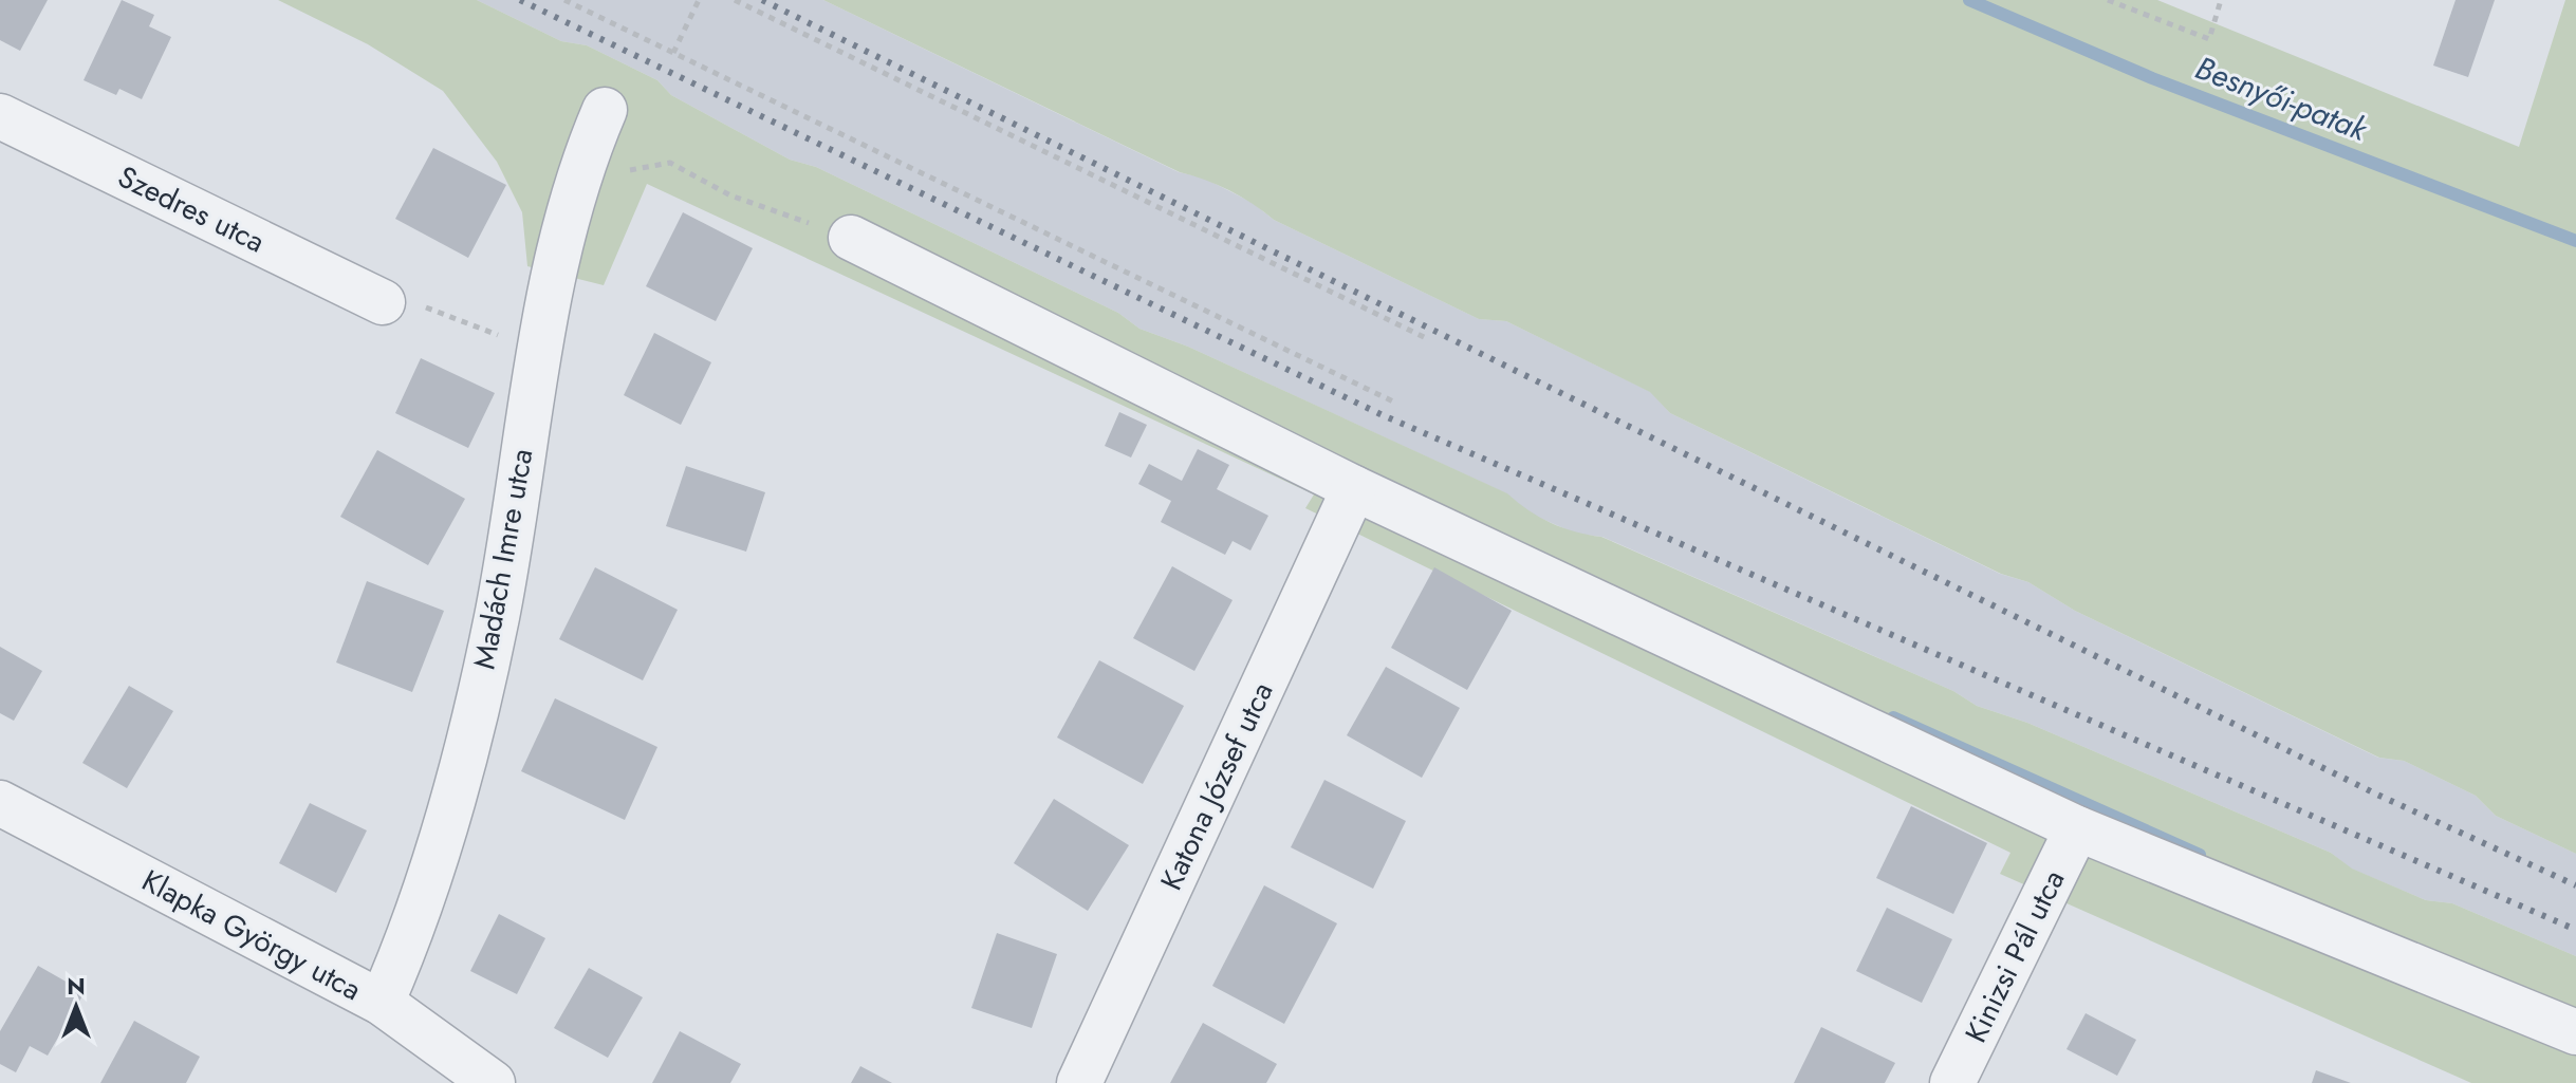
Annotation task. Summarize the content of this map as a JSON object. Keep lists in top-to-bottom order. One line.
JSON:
{"streets":{"street":["Szedres utca","Madách Imre utca","Katona József utca","Klapka György utca","Kinizsi Pál utca"]},"crossings":[["Madách Imre utca","Klapka György utca"]],"water":["Besnyői-patak"],"north":"top"}
